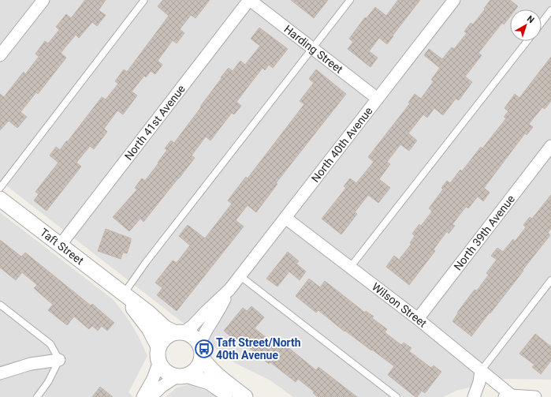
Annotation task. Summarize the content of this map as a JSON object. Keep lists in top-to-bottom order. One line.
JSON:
{"streets":{"street":["Harding Street","North 41st Avenue","North 40th Avenue","North 39th Avenue","Taft Street","Wilson Street"]},"crossings":[["Harding Street","North 41st Avenue"],["Harding Street","North 40th Avenue"],["North 41st Avenue","Taft Street"],["North 40th Avenue","Taft Street"],["North 40th Avenue","Wilson Street"],["North 39th Avenue","Wilson Street"]],"places":{"bus stop":["Taft Street/North 40th Avenue"]},"north":"top right"}
